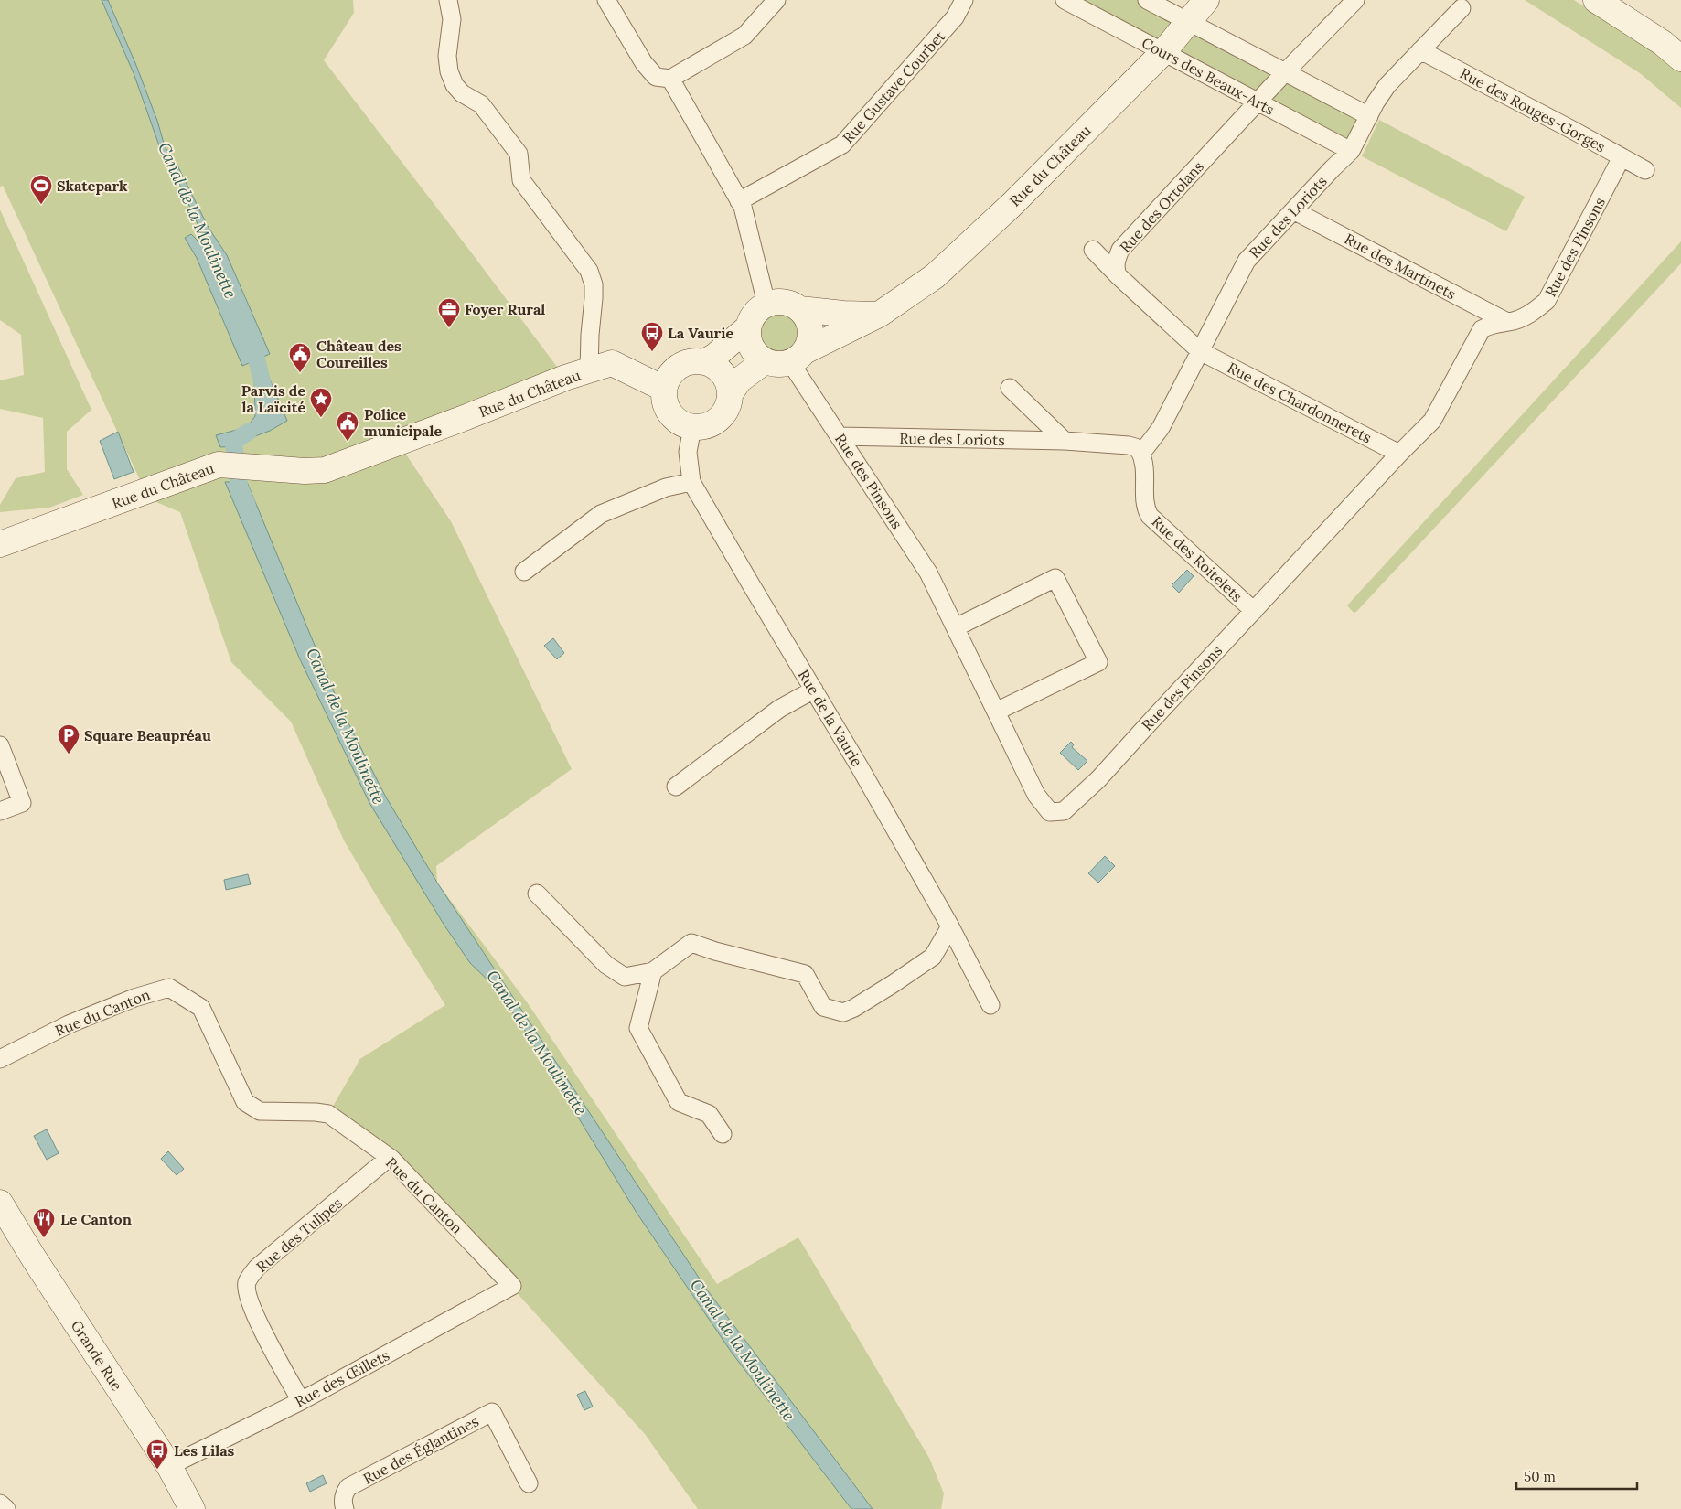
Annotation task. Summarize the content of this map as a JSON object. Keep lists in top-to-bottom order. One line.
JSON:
{"streets":{"street":["Cours des Beaux-Arts","Rue Gustave Courbet","Rue des Rouges-Gorges","Rue du Château","Rue des Ortolans","Rue des Loriots","Rue des Pinsons","Rue des Martinets","Rue des Chardonnerets","Rue des Roitelets","Rue de la Vaurie","Rue du Canton","Rue des Tulipes","Grande Rue","Rue des Œillets","Rue des Églantines"]},"crossings":[["Cours des Beaux-Arts","Rue du Château"],["Cours des Beaux-Arts","Rue des Ortolans"],["Cours des Beaux-Arts","Rue des Loriots"],["Rue des Rouges-Gorges","Rue des Loriots"],["Rue des Rouges-Gorges","Rue des Pinsons"],["Rue du Château","Rue des Pinsons"],["Rue du Château","Rue de la Vaurie"],["Rue des Ortolans","Rue des Loriots"],["Rue des Ortolans","Rue des Chardonnerets"],["Rue des Loriots","Rue des Pinsons"],["Rue des Loriots","Rue des Martinets"],["Rue des Loriots","Rue des Chardonnerets"],["Rue des Loriots","Rue des Roitelets"],["Rue des Pinsons","Rue des Martinets"],["Rue des Pinsons","Rue des Chardonnerets"],["Rue des Pinsons","Rue des Roitelets"],["Rue du Canton","Rue des Tulipes"],["Rue du Canton","Rue des Œillets"],["Rue des Tulipes","Rue des Œillets"],["Grande Rue","Rue des Œillets"]],"water":["Canal de la Moulinette"],"places":{"sports":["Skatepark"],"office":["Foyer Rural"],"bus stop":["La Vaurie","Les Lilas"],"public building":["Château des Coureilles","Police municipale"],"place":["Parvis de la Laïcité"],"parking":["Square Beaupréau"],"restaurant":["Le Canton"]},"scale_bar":"50 m"}
